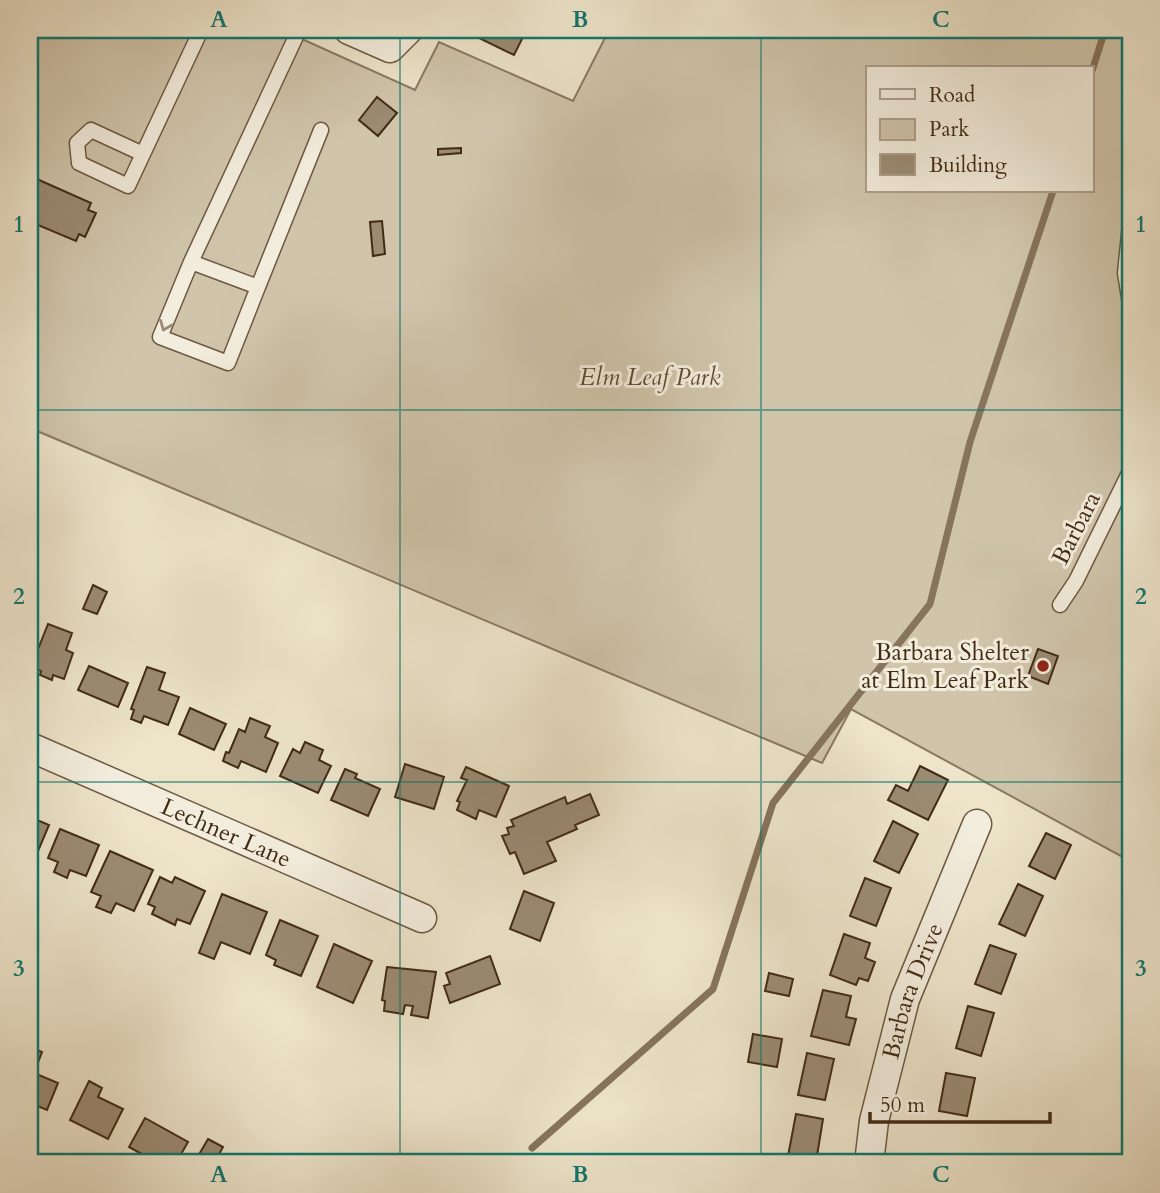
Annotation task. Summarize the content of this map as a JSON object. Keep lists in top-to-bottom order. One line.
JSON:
{"streets":{"street":["Lechner Lane","Barbara Drive"],"lane":["Barbara"]},"parks":["Elm Leaf Park"],"places":["Barbara Shelter at Elm Leaf Park"],"legend":["Road","Park","Building"],"scale_bar":"50 m","grid":{"columns":["A","B","C"],"rows":["1","2","3"]}}
